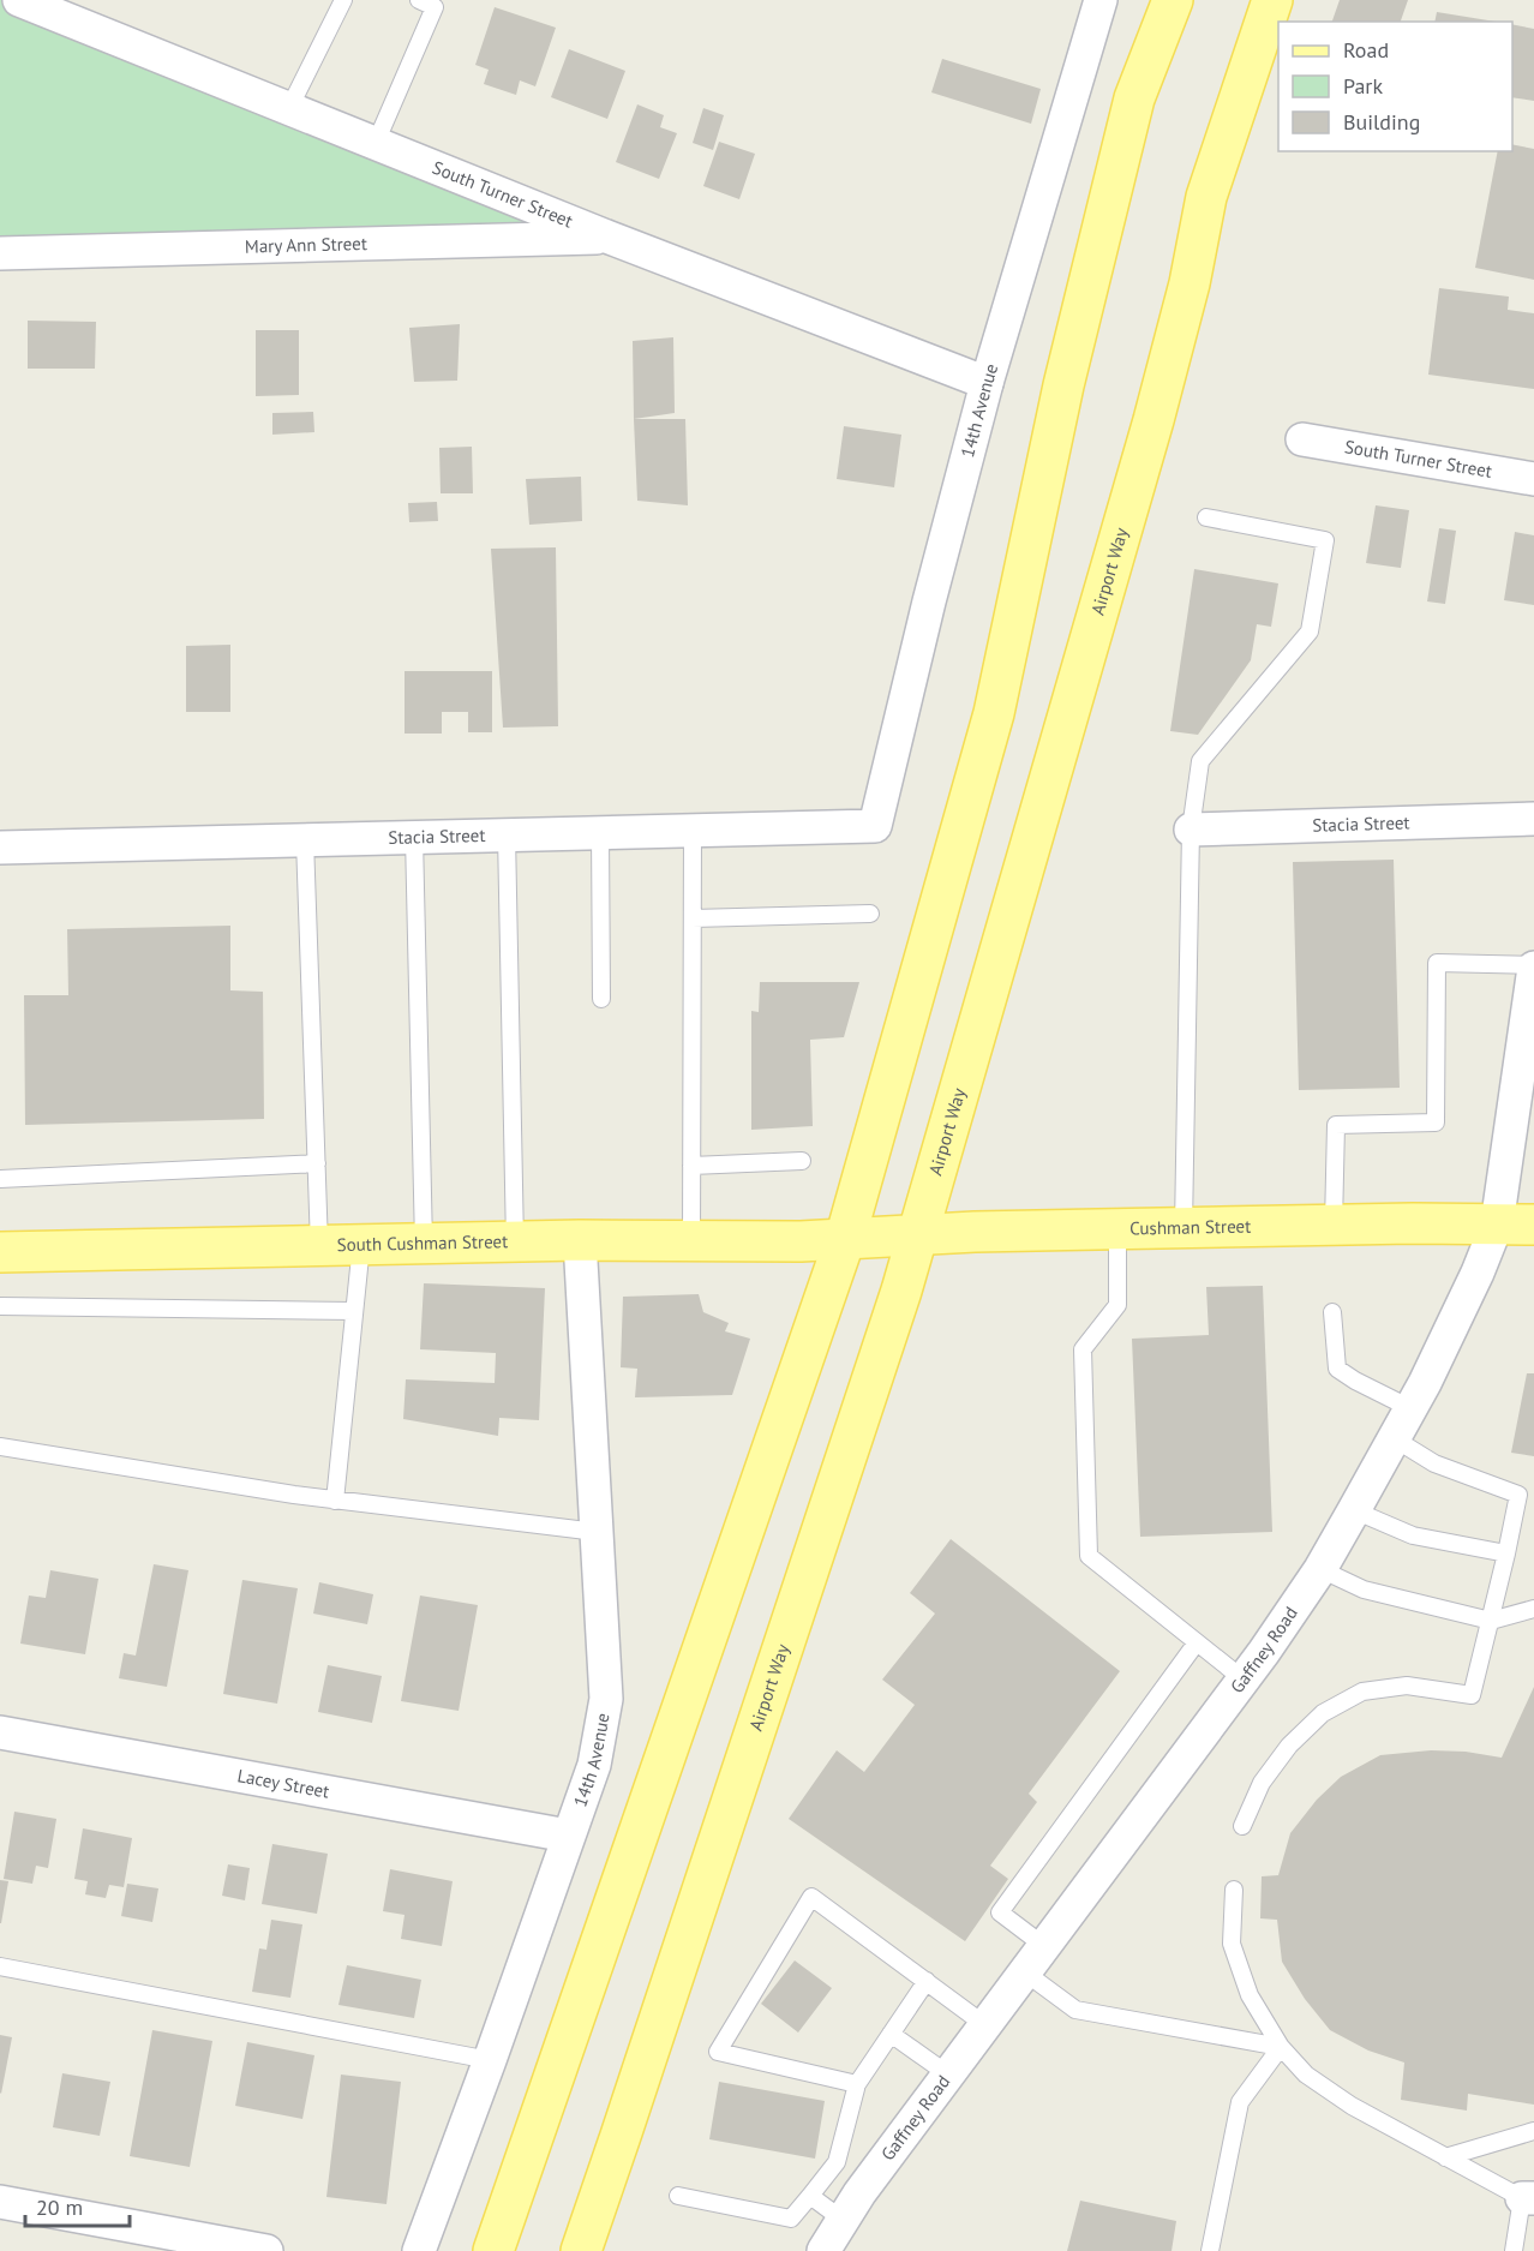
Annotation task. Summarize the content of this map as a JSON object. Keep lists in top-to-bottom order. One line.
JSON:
{"streets":{"main road":["Airport Way","Cushman Street","South Cushman Street"],"street":["South Turner Street","Mary Ann Street","14th Avenue","Stacia Street","Gaffney Road","Lacey Street"]},"crossings":[["South Turner Street","Mary Ann Street"],["South Turner Street","14th Avenue"],["14th Avenue","Stacia Street"],["14th Avenue","South Cushman Street"],["14th Avenue","Lacey Street"],["Airport Way","Cushman Street"],["Cushman Street","South Cushman Street"],["Cushman Street","Gaffney Road"]],"legend":["Road","Park","Building"],"scale_bar":"20 m"}
